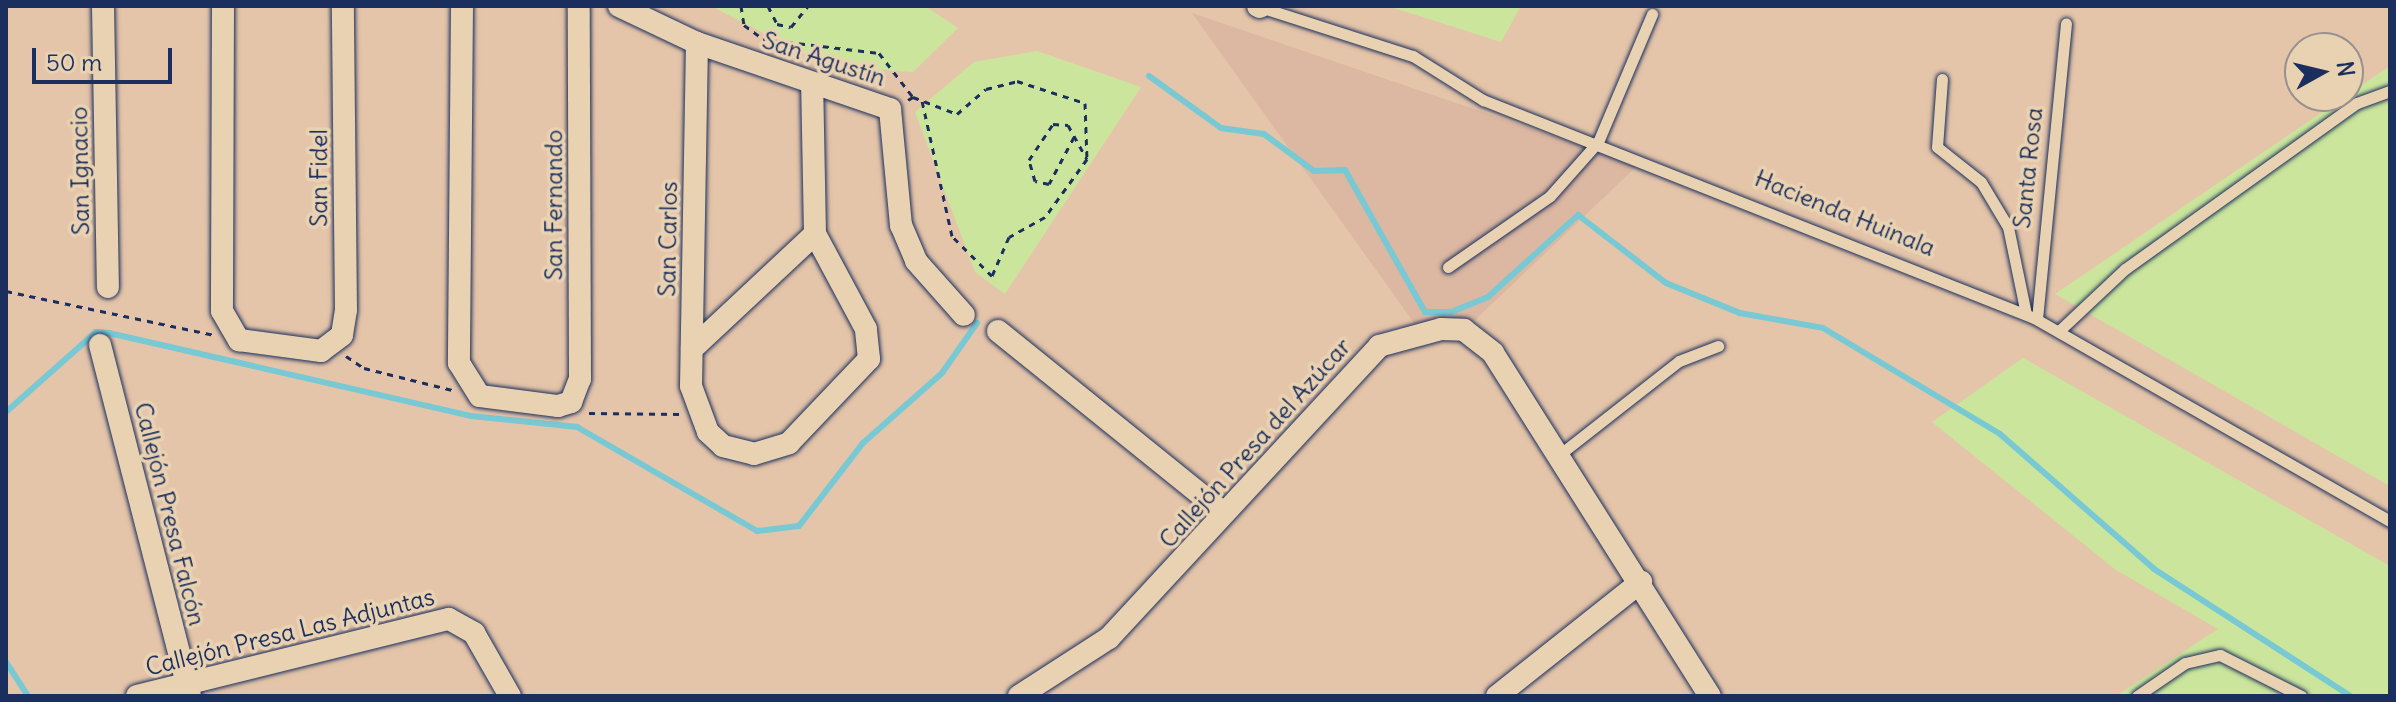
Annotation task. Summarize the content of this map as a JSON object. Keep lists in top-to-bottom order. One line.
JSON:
{"streets":{"street":["San Agustín","San Ignacio","San Fidel","San Fernando","San Carlos","Callejón Presa del Azúcar","Callejón Presa Falcón","Callejón Presa Las Adjuntas"],"lane":["Santa Rosa","Hacienda Huinala"]},"crossings":[["San Agustín","San Carlos"],["Santa Rosa","Hacienda Huinala"],["Callejón Presa Falcón","Callejón Presa Las Adjuntas"]],"scale_bar":"50 m","north":"right"}
